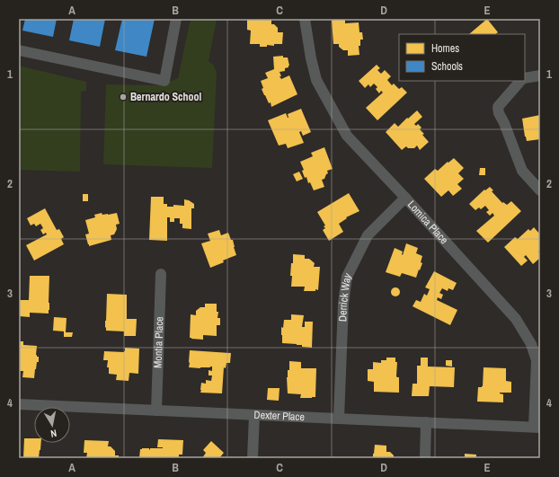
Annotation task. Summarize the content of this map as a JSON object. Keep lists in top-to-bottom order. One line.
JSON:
{"streets":{"street":["Lomica Place","Derrick Way","Montia Place","Dexter Place"]},"crossings":[["Lomica Place","Derrick Way"],["Lomica Place","Dexter Place"],["Derrick Way","Dexter Place"],["Montia Place","Dexter Place"]],"places":["Bernardo School"],"legend":["Homes","Schools"],"north":"bottom","grid":{"columns":["A","B","C","D","E"],"rows":["1","2","3","4"]}}
